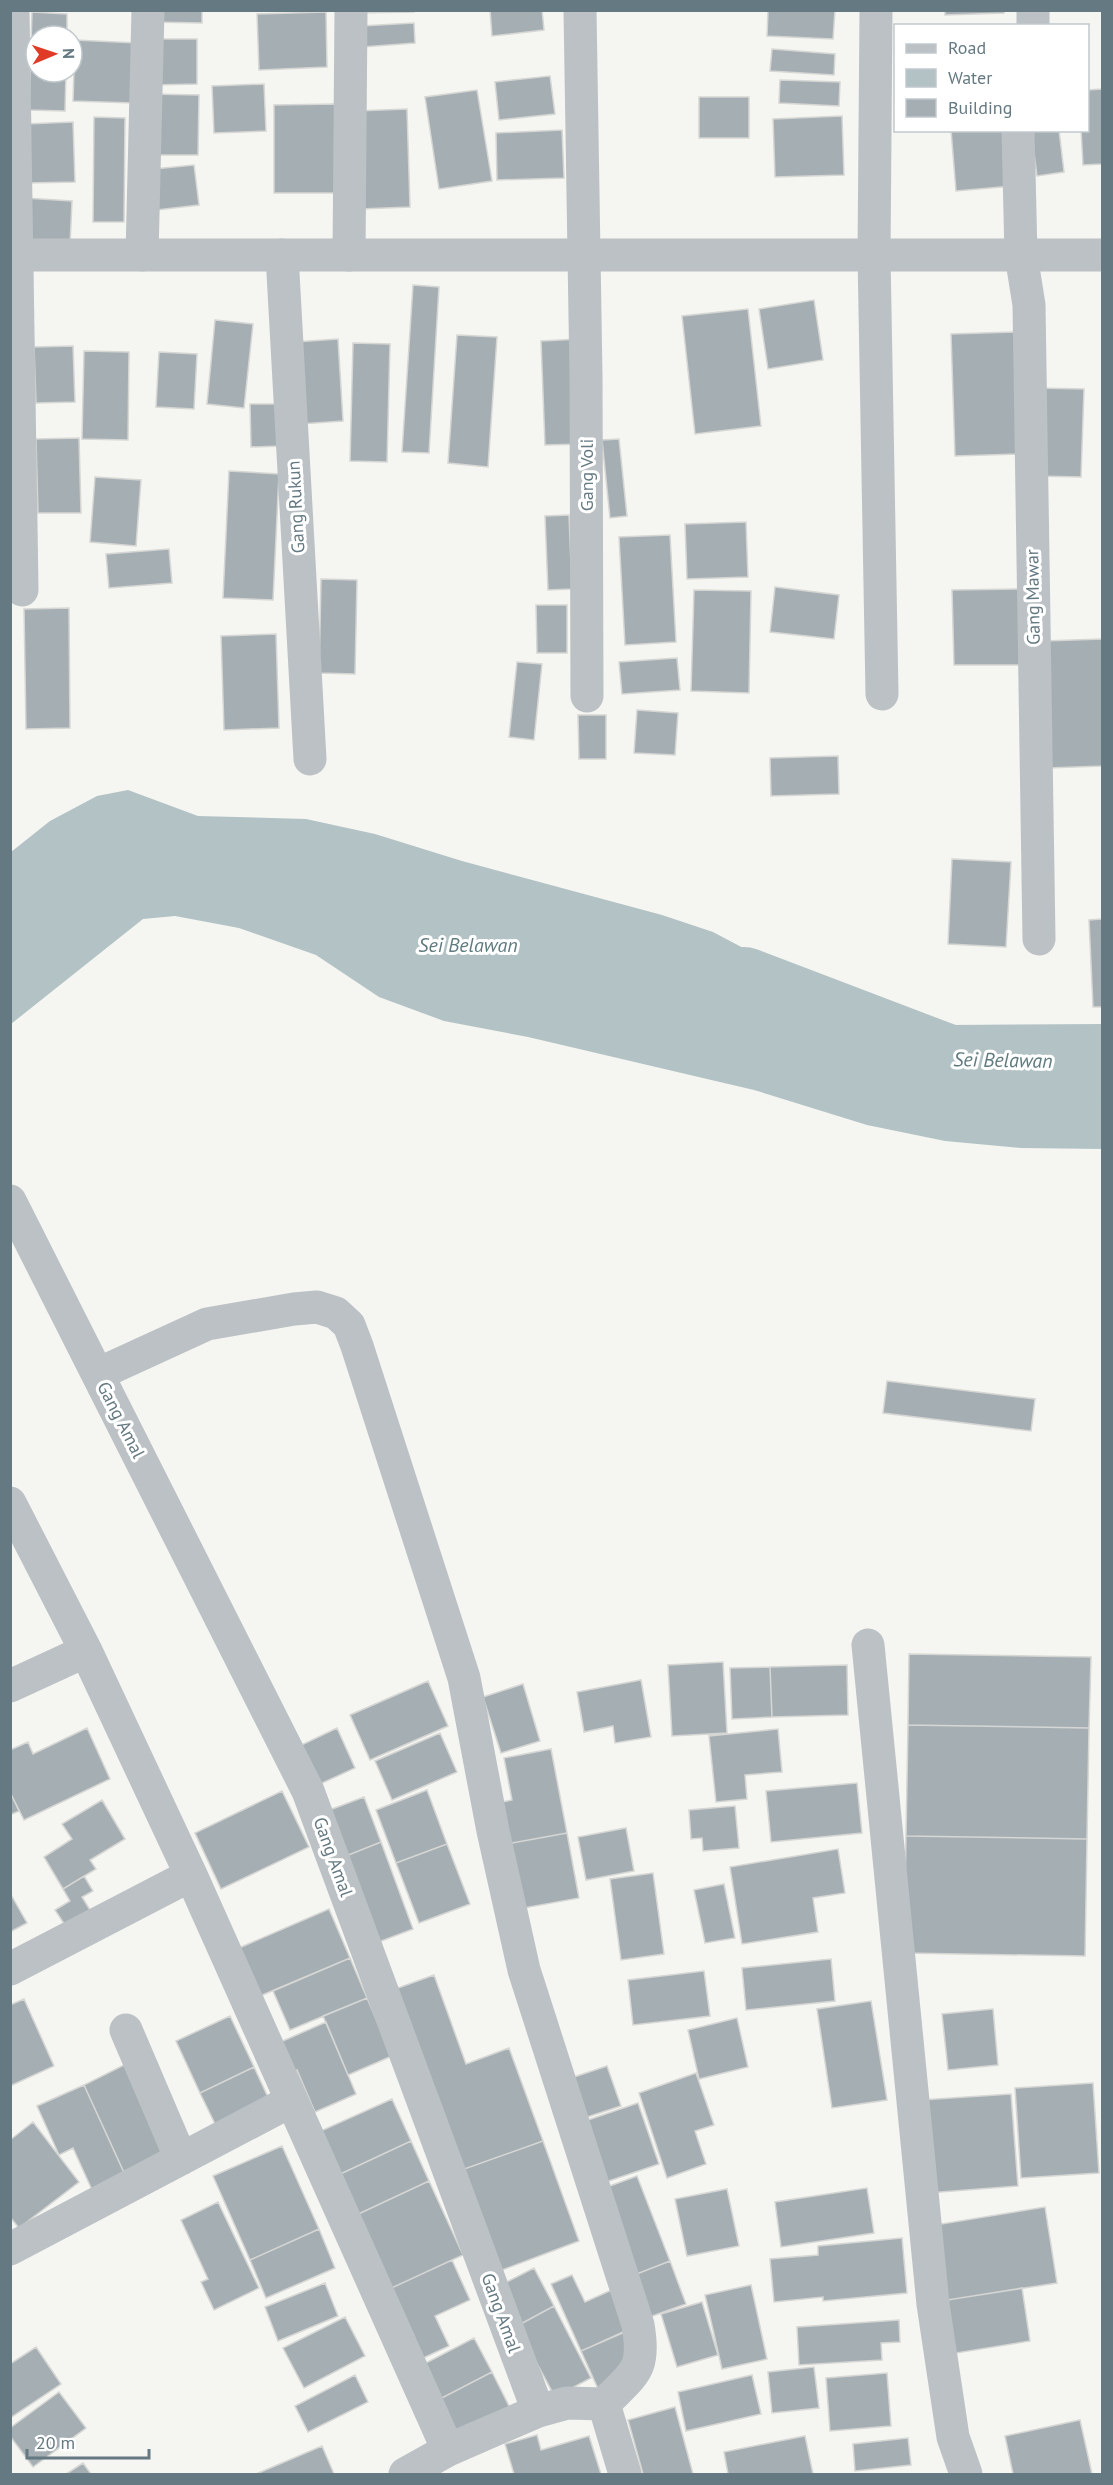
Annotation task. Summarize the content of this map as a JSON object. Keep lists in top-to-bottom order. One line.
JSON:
{"streets":{"street":["Gang Voli","Gang Rukun","Gang Mawar","Gang Amal"]},"water":["Sei Belawan"],"legend":["Road","Water","Building"],"scale_bar":"20 m","north":"right"}
